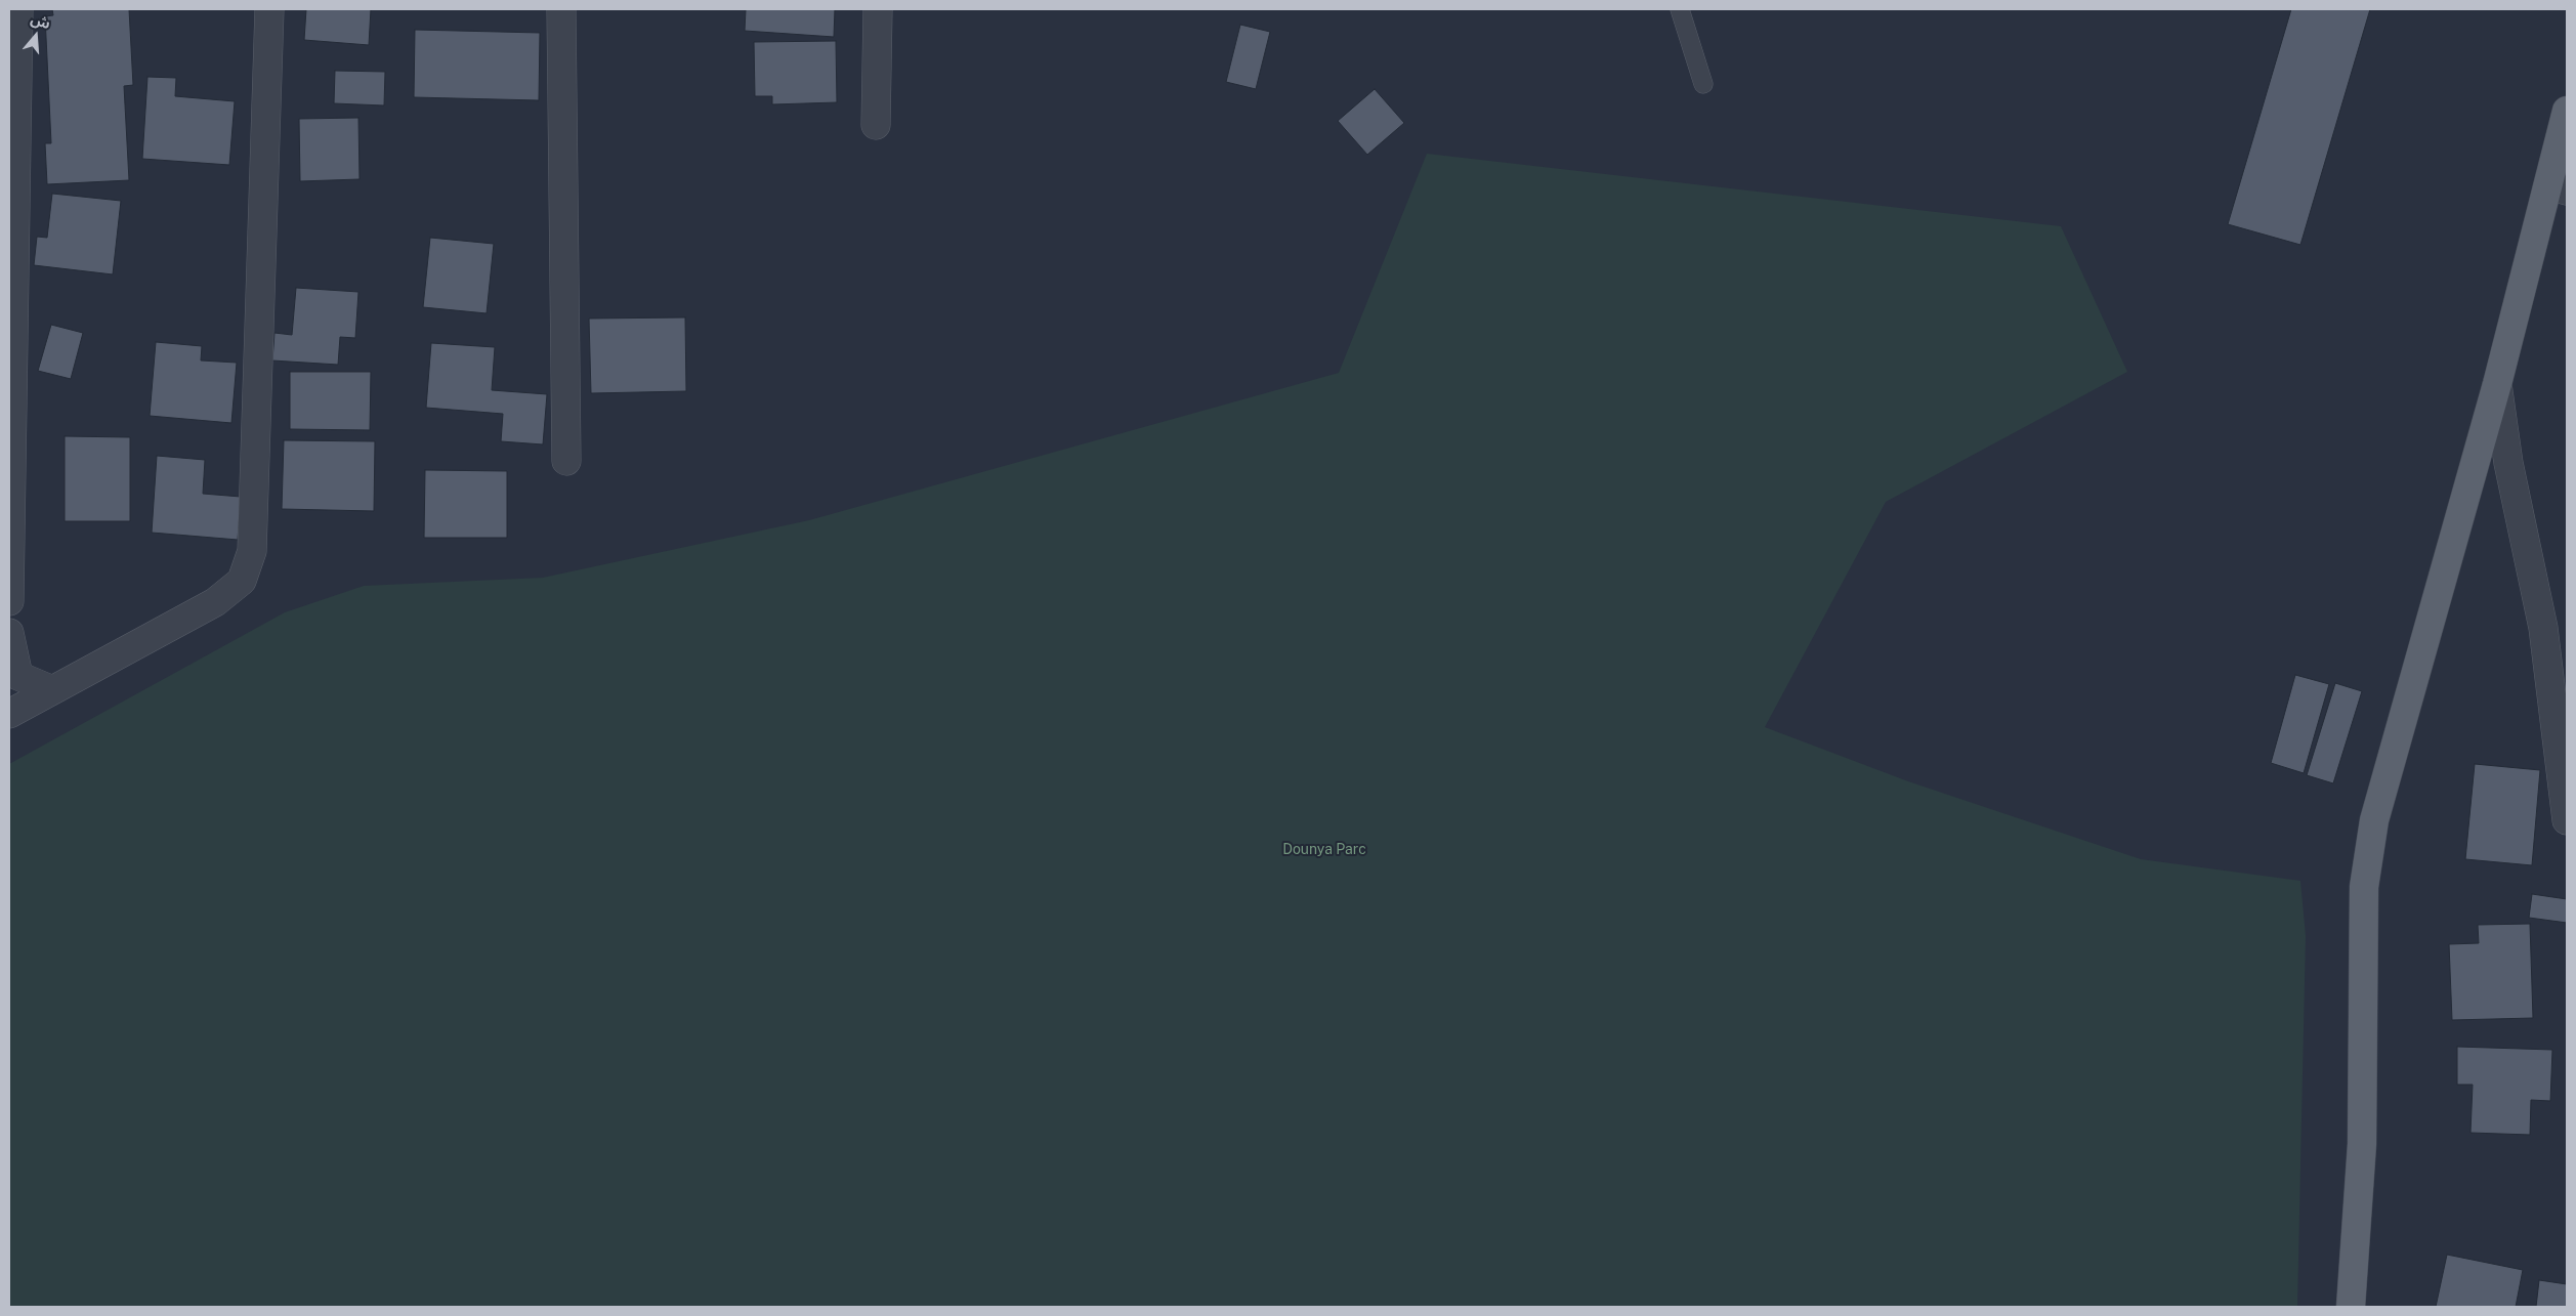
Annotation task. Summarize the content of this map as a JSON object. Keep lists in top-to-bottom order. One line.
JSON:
{"parks":["Dounya Parc"],"north":"top"}
